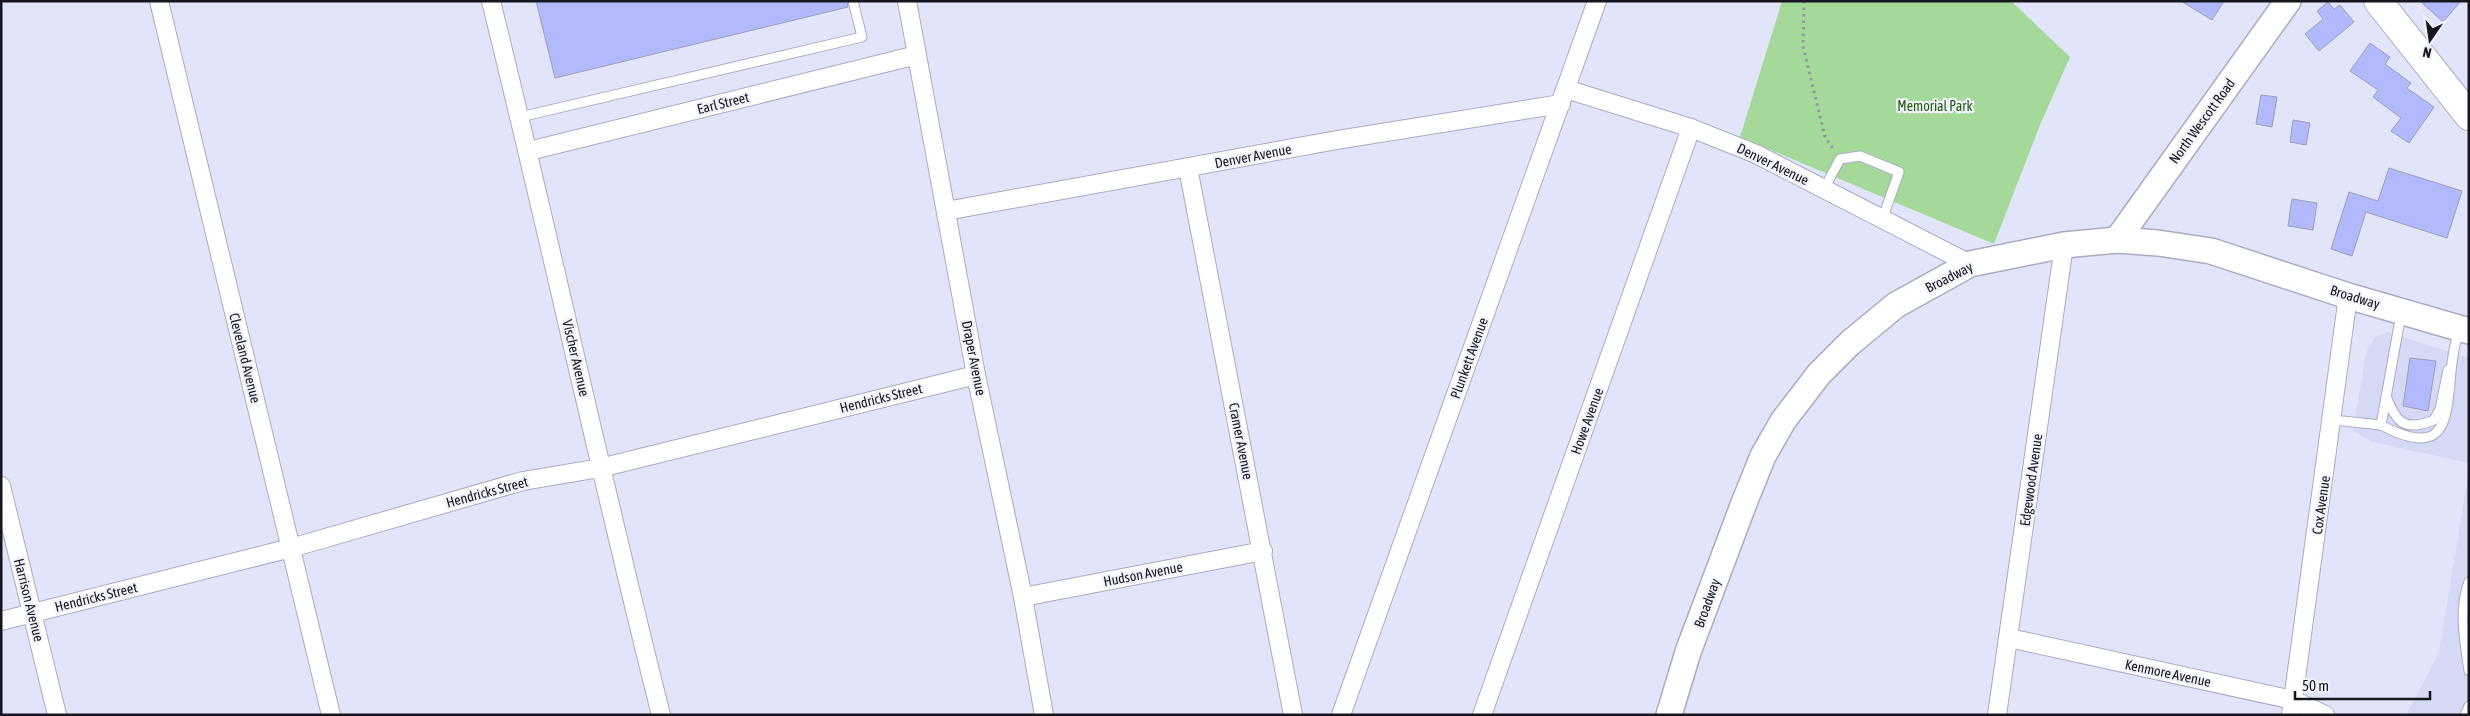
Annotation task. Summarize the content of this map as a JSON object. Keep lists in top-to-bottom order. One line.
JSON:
{"streets":{"main road":["North Wescott Road","Broadway"],"street":["Earl Street","Denver Avenue","Cleveland Avenue","Vischer Avenue","Draper Avenue","Plunkett Avenue","Hendricks Street","Howe Avenue","Cramer Avenue","Edgewood Avenue","Cox Avenue","Hudson Avenue","Harrison Avenue","Kenmore Avenue"]},"crossings":[["Earl Street","Vischer Avenue"],["Earl Street","Draper Avenue"],["North Wescott Road","Broadway"],["Denver Avenue","Broadway"],["Denver Avenue","Draper Avenue"],["Denver Avenue","Plunkett Avenue"],["Denver Avenue","Howe Avenue"],["Denver Avenue","Cramer Avenue"],["Broadway","Edgewood Avenue"],["Broadway","Cox Avenue"],["Cleveland Avenue","Hendricks Street"],["Vischer Avenue","Hendricks Street"],["Draper Avenue","Hendricks Street"],["Draper Avenue","Hudson Avenue"],["Hendricks Street","Harrison Avenue"],["Cramer Avenue","Hudson Avenue"],["Edgewood Avenue","Kenmore Avenue"],["Cox Avenue","Kenmore Avenue"]],"parks":["Memorial Park"],"scale_bar":"50 m","north":"bottom"}
